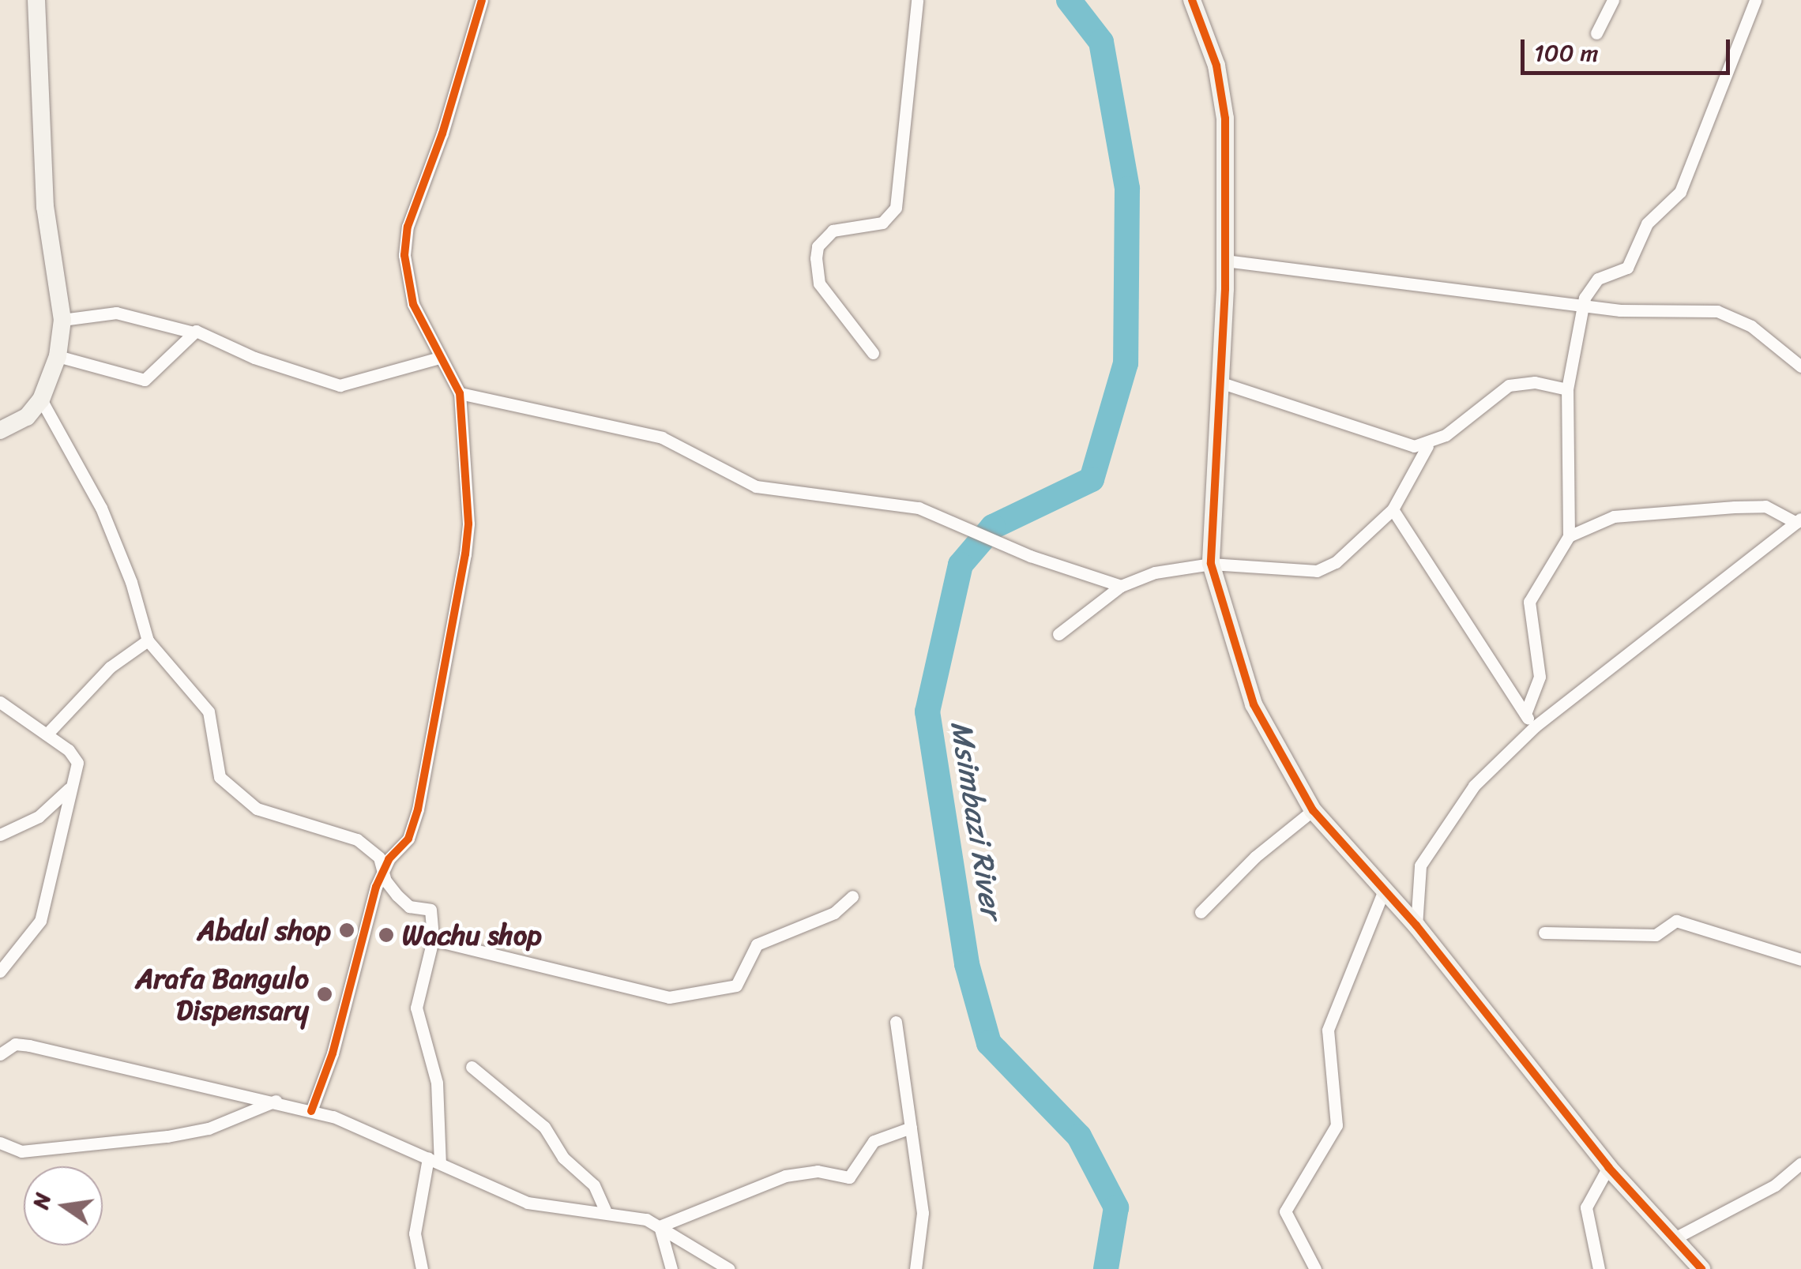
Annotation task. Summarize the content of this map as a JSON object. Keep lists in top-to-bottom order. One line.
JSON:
{"water":["Msimbazi River"],"places":["Abdul shop","Wachu shop","Arafa Bangulo Dispensary"],"scale_bar":"100 m","north":"left"}
